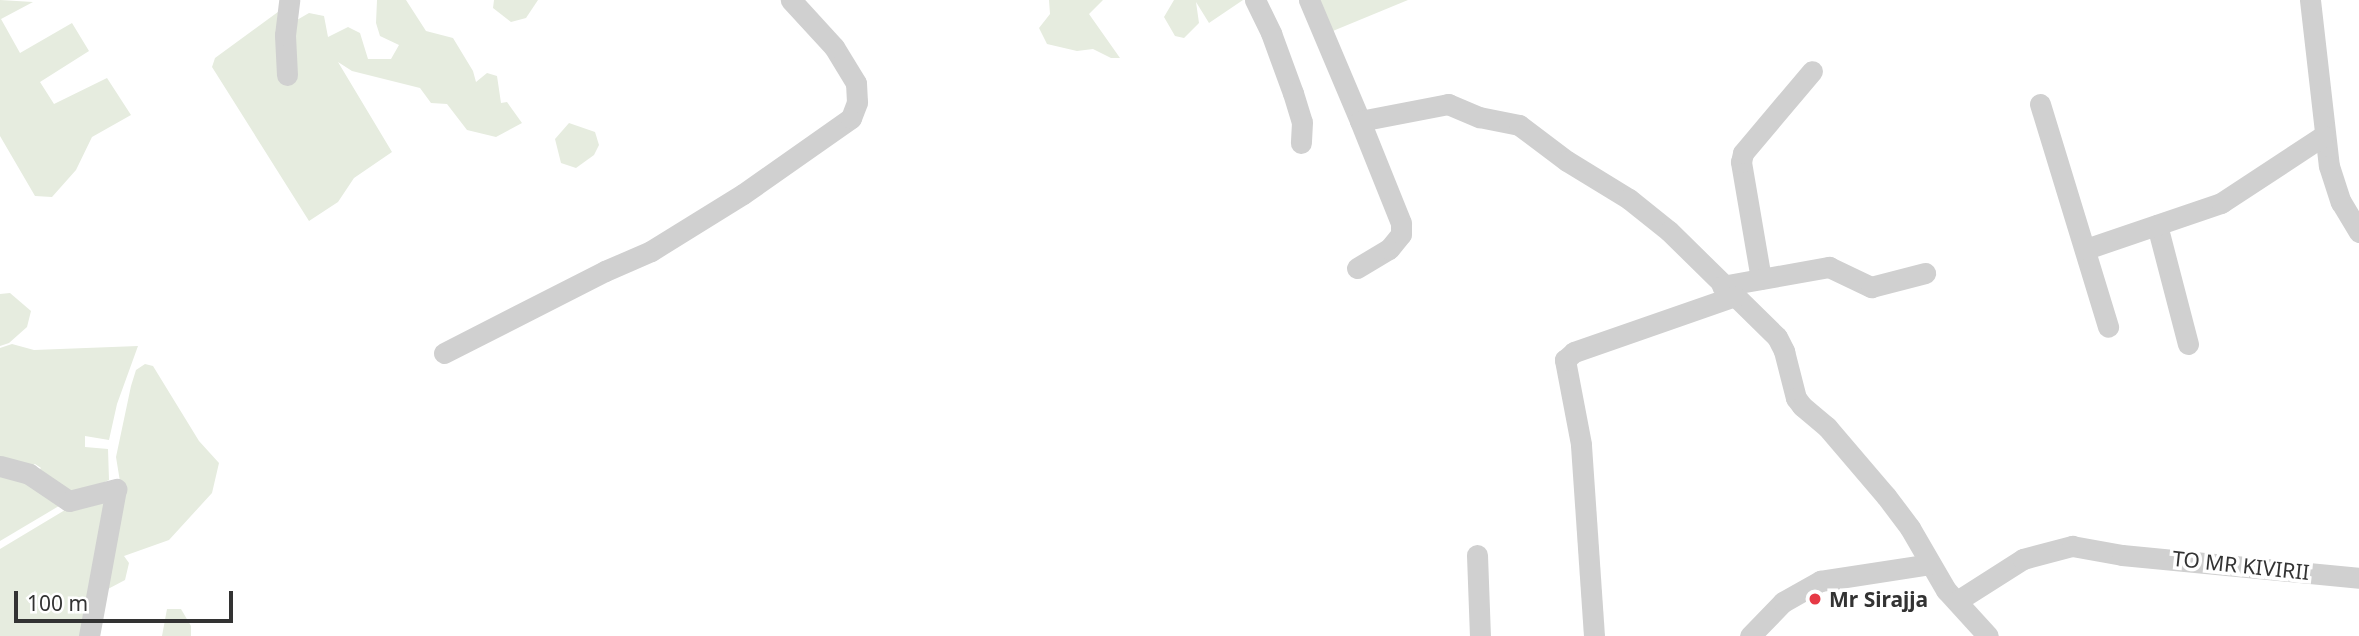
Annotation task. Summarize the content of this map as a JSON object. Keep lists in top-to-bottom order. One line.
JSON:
{"streets":{"street":["TO MR KIVIRII"]},"places":["Mr Sirajja"],"scale_bar":"100 m"}
